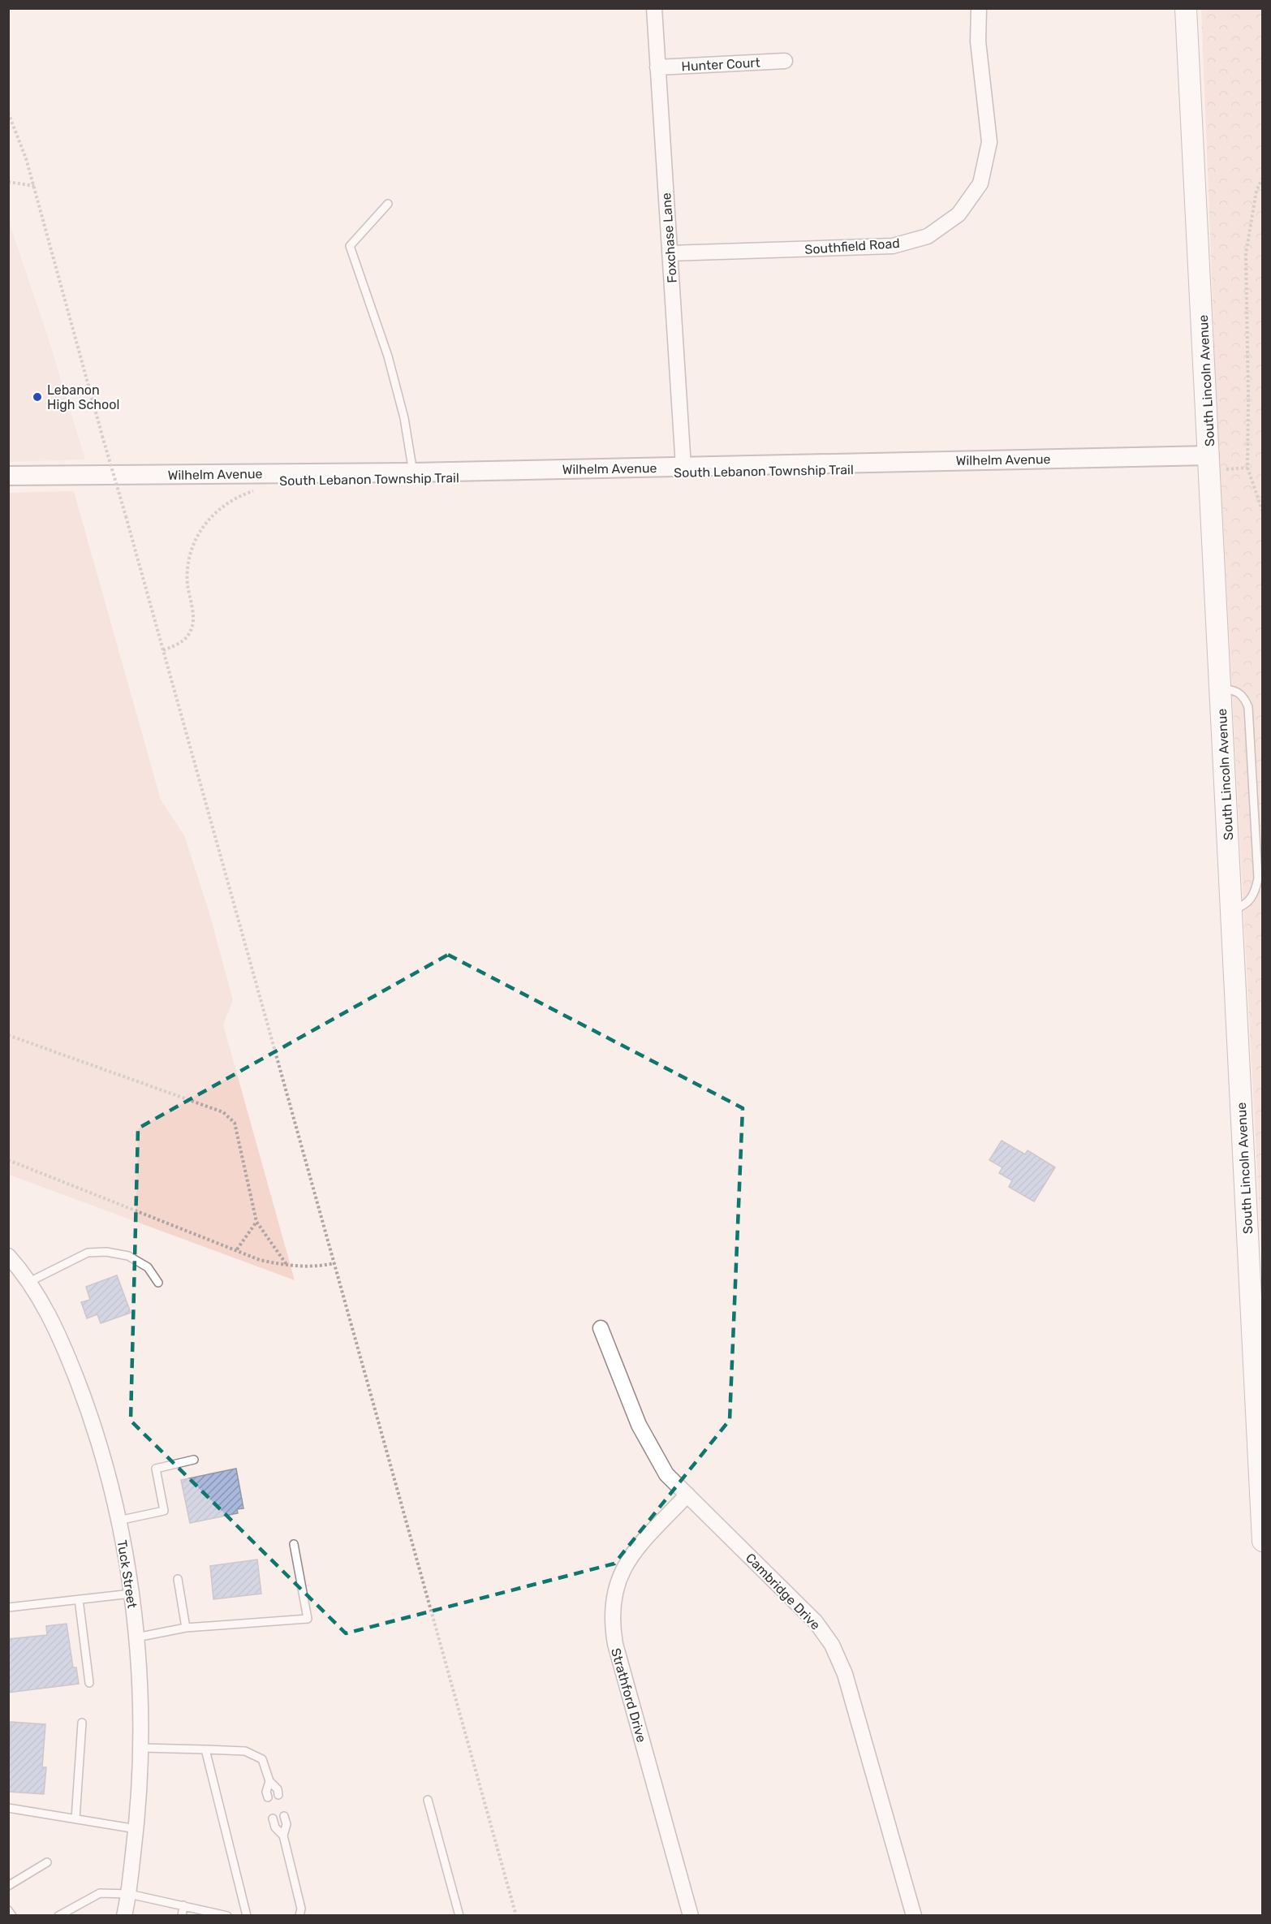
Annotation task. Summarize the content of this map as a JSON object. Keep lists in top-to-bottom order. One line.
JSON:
{"streets":{"main road":["South Lincoln Avenue"],"street":["Hunter Court","Foxchase Lane","Southfield Road","Wilhelm Avenue","Tuck Street","Cambridge Drive","Strathford Drive"]},"crossings":[["Hunter Court","Foxchase Lane"],["Foxchase Lane","Southfield Road"],["Foxchase Lane","Wilhelm Avenue"],["South Lincoln Avenue","Wilhelm Avenue"],["Cambridge Drive","Strathford Drive"]],"places":["Lebanon High School"]}
